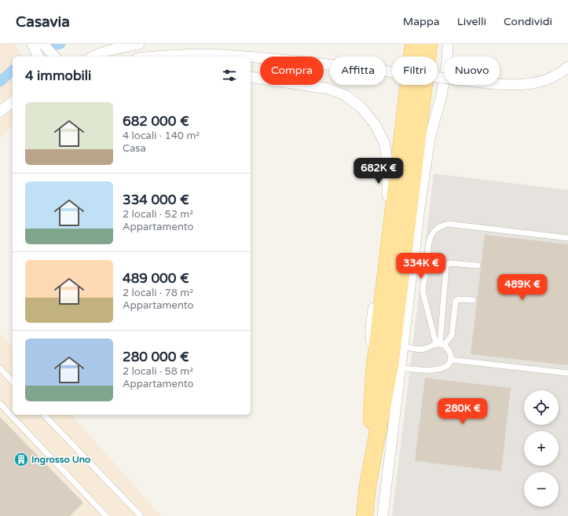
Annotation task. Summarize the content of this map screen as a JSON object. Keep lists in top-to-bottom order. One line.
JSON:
{"places":{"building":["Ingrosso Uno"]},"page":{"header":"Casavia","nav":["Mappa","Livelli","Condividi"],"chip":["Compra","Affitta","Filtri","Nuovo"],"heading":"4 immobili","list":[{"name":"682 000 €","note":"4 locali · 140 m² · Casa"},{"name":"334 000 €","note":"2 locali · 52 m² · Appartamento"},{"name":"489 000 €","note":"2 locali · 78 m² · Appartamento"},{"name":"280 000 €","note":"2 locali · 58 m² · Appartamento"}],"price":["682K €","334K €","489K €","280K €"],"map_buttons":["+","−"]}}
